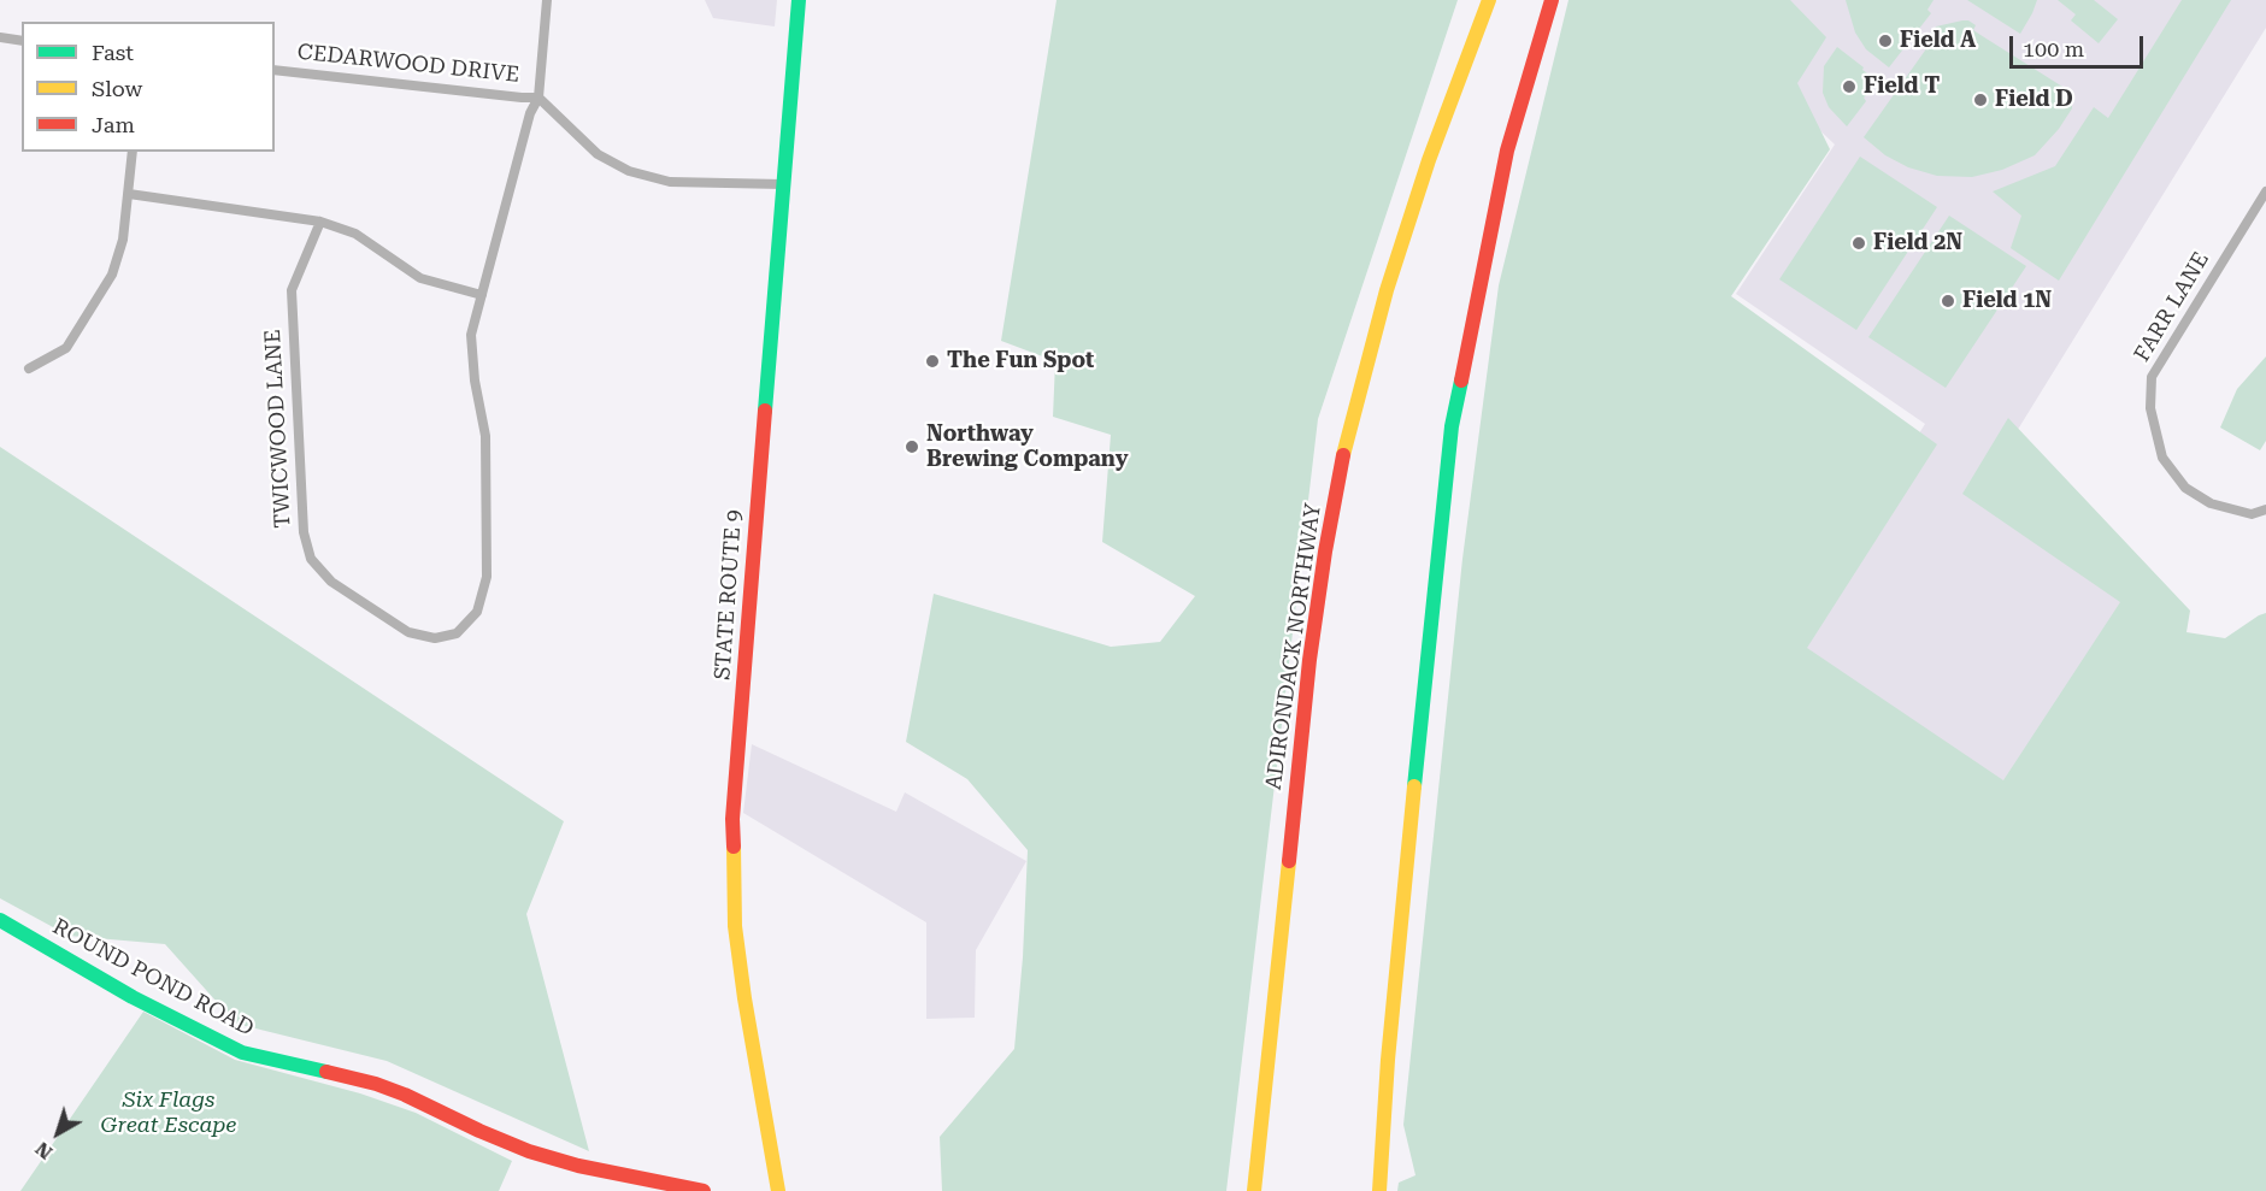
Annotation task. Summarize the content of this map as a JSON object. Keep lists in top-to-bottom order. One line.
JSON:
{"streets":{"main road":["STATE ROUTE 9","ADIRONDACK NORTHWAY","ROUND POND ROAD"],"street":["CEDARWOOD DRIVE","FARR LANE","TWICWOOD LANE"]},"crossings":[["CEDARWOOD DRIVE","TWICWOOD LANE"]],"parks":["Six Flags Great Escape"],"places":["Field A","Field T","Field D","Field 2N","Field 1N","The Fun Spot","Northway Brewing Company"],"legend":["Fast","Slow","Jam"],"scale_bar":"100 m","north":"bottom left"}
